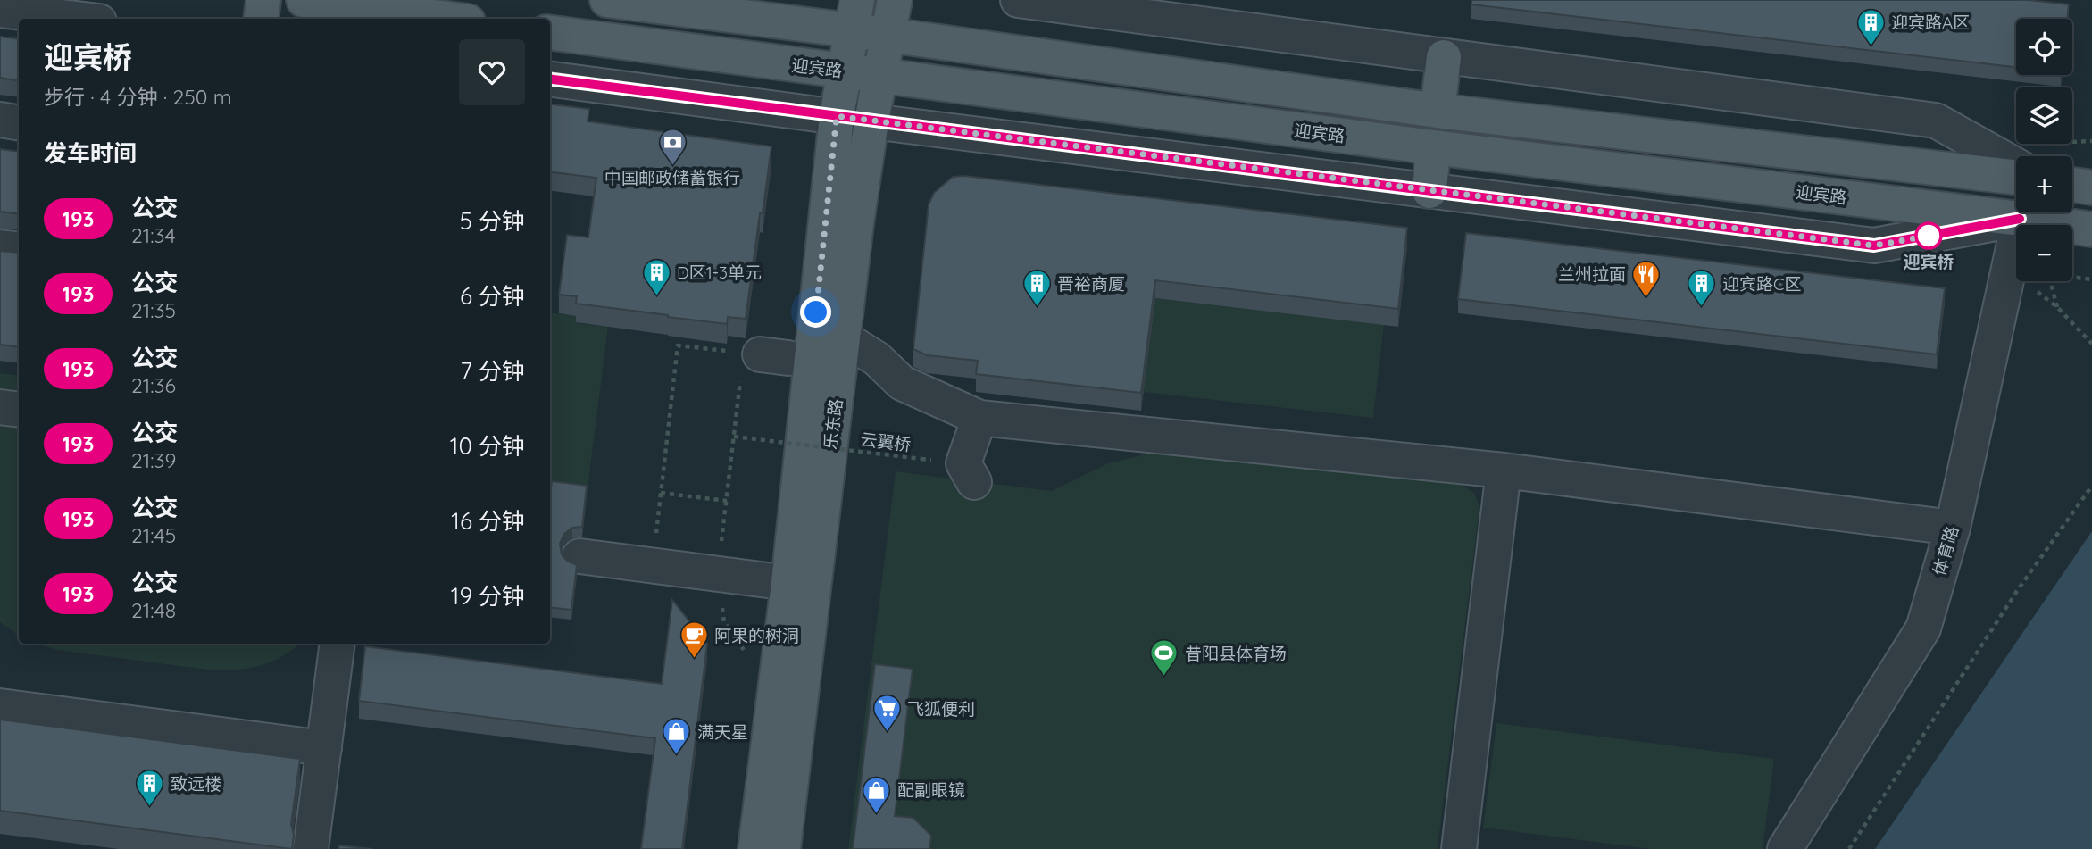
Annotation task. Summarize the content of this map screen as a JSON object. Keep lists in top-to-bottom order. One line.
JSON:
{"streets":{"main road":["迎宾路","乐东路"],"street":["体育路"],"path":["云翼桥"]},"crossings":[["迎宾路","乐东路"],["迎宾路","体育路"]],"places":{"building":["迎宾路A区","D区1-3单元","晋裕商厦","迎宾路C区","致远楼"],"bank":["中国邮政储蓄银行"],"other":["迎宾桥"],"restaurant":["兰州拉面"],"cafe":["阿果的树洞"],"sports":["昔阳县体育场"],"supermarket":["飞狐便利"],"shop":["满天星","配副眼镜"]},"lines":["bus line 193"],"page":{"map_buttons":["+","−"],"heading":[["迎宾桥","步行 · 4 分钟 · 250 m"],"发车时间"],"list":[{"mark":"193","name":"公交","note":"21:34","value":"5 分钟"},{"mark":"193","name":"公交","note":"21:35","value":"6 分钟"},{"mark":"193","name":"公交","note":"21:36","value":"7 分钟"},{"mark":"193","name":"公交","note":"21:39","value":"10 分钟"},{"mark":"193","name":"公交","note":"21:45","value":"16 分钟"},{"mark":"193","name":"公交","note":"21:48","value":"19 分钟"}]}}
